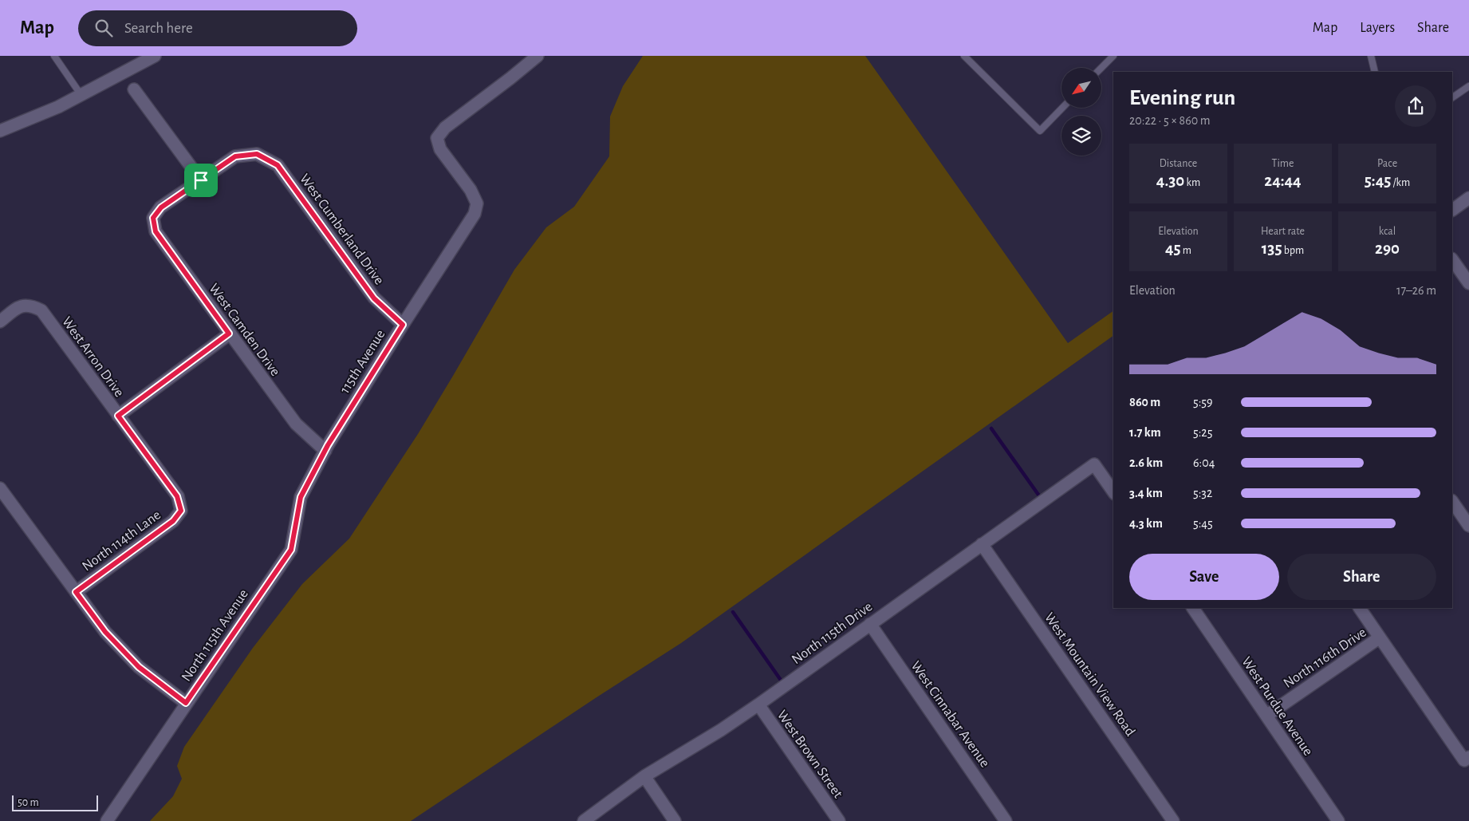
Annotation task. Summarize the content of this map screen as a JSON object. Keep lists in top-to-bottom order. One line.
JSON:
{"streets":{"street":["West Cumberland Drive","West Camden Drive","West Arron Drive","115th Avenue","North 114th Lane","North 115th Drive","North 115th Avenue","North 116th Drive","West Mountain View Road","West Purdue Avenue","West Cinnabar Avenue","West Brown Street"]},"crossings":[["West Cumberland Drive","West Camden Drive"],["West Cumberland Drive","115th Avenue"],["West Camden Drive","115th Avenue"],["West Arron Drive","North 114th Lane"],["115th Avenue","North 115th Avenue"],["North 115th Drive","West Mountain View Road"],["North 115th Drive","West Cinnabar Avenue"],["North 115th Drive","West Brown Street"],["North 116th Drive","West Purdue Avenue"]],"scale_bar":"50 m","north":"bottom left","page":{"header":"Map","search":"Search here","nav":["Map","Layers","Share"],"heading":["Evening run","20:22 · 5 × 860 m"],"stats":[["Distance","4.30 km"],["Time","24:44"],["Pace","5:45 /km"],["Elevation","45 m"],["Heart rate","135 bpm"],["kcal","290"]],"chart":["Elevation","17–26 m"],"list":[{"name":"860 m","note":"5:59"},{"name":"1.7 km","note":"5:25"},{"name":"2.6 km","note":"6:04"},{"name":"3.4 km","note":"5:32"},{"name":"4.3 km","note":"5:45"}],"buttons":["Save","Share"],"scale":"50 m"}}
